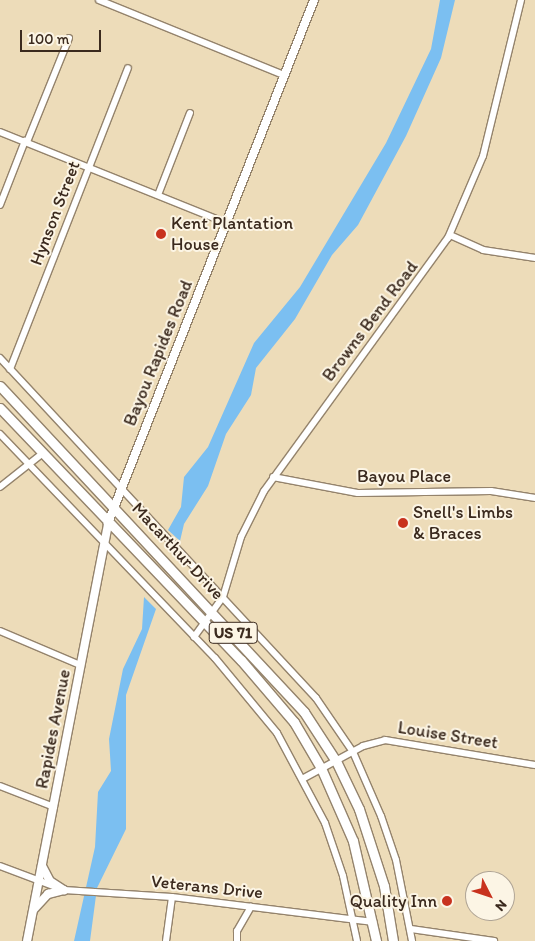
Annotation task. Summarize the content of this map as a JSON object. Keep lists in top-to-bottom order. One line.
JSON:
{"streets":{"highway":["Macarthur Drive","US 71"],"main road":["Bayou Rapides Road","Rapides Avenue"],"street":["Hynson Street","Browns Bend Road","Bayou Place","Louise Street","Veterans Drive"]},"crossings":[["Hynson Street","Macarthur Drive"],["Browns Bend Road","Bayou Place"],["Browns Bend Road","Macarthur Drive"],["Bayou Rapides Road","Macarthur Drive"],["Bayou Rapides Road","Rapides Avenue"],["Macarthur Drive","Rapides Avenue"],["Macarthur Drive","Louise Street"],["Macarthur Drive","Veterans Drive"],["Rapides Avenue","Veterans Drive"]],"places":["Kent Plantation House","Snell's Limbs & Braces","Quality Inn"],"scale_bar":"100 m","north":"bottom right"}
